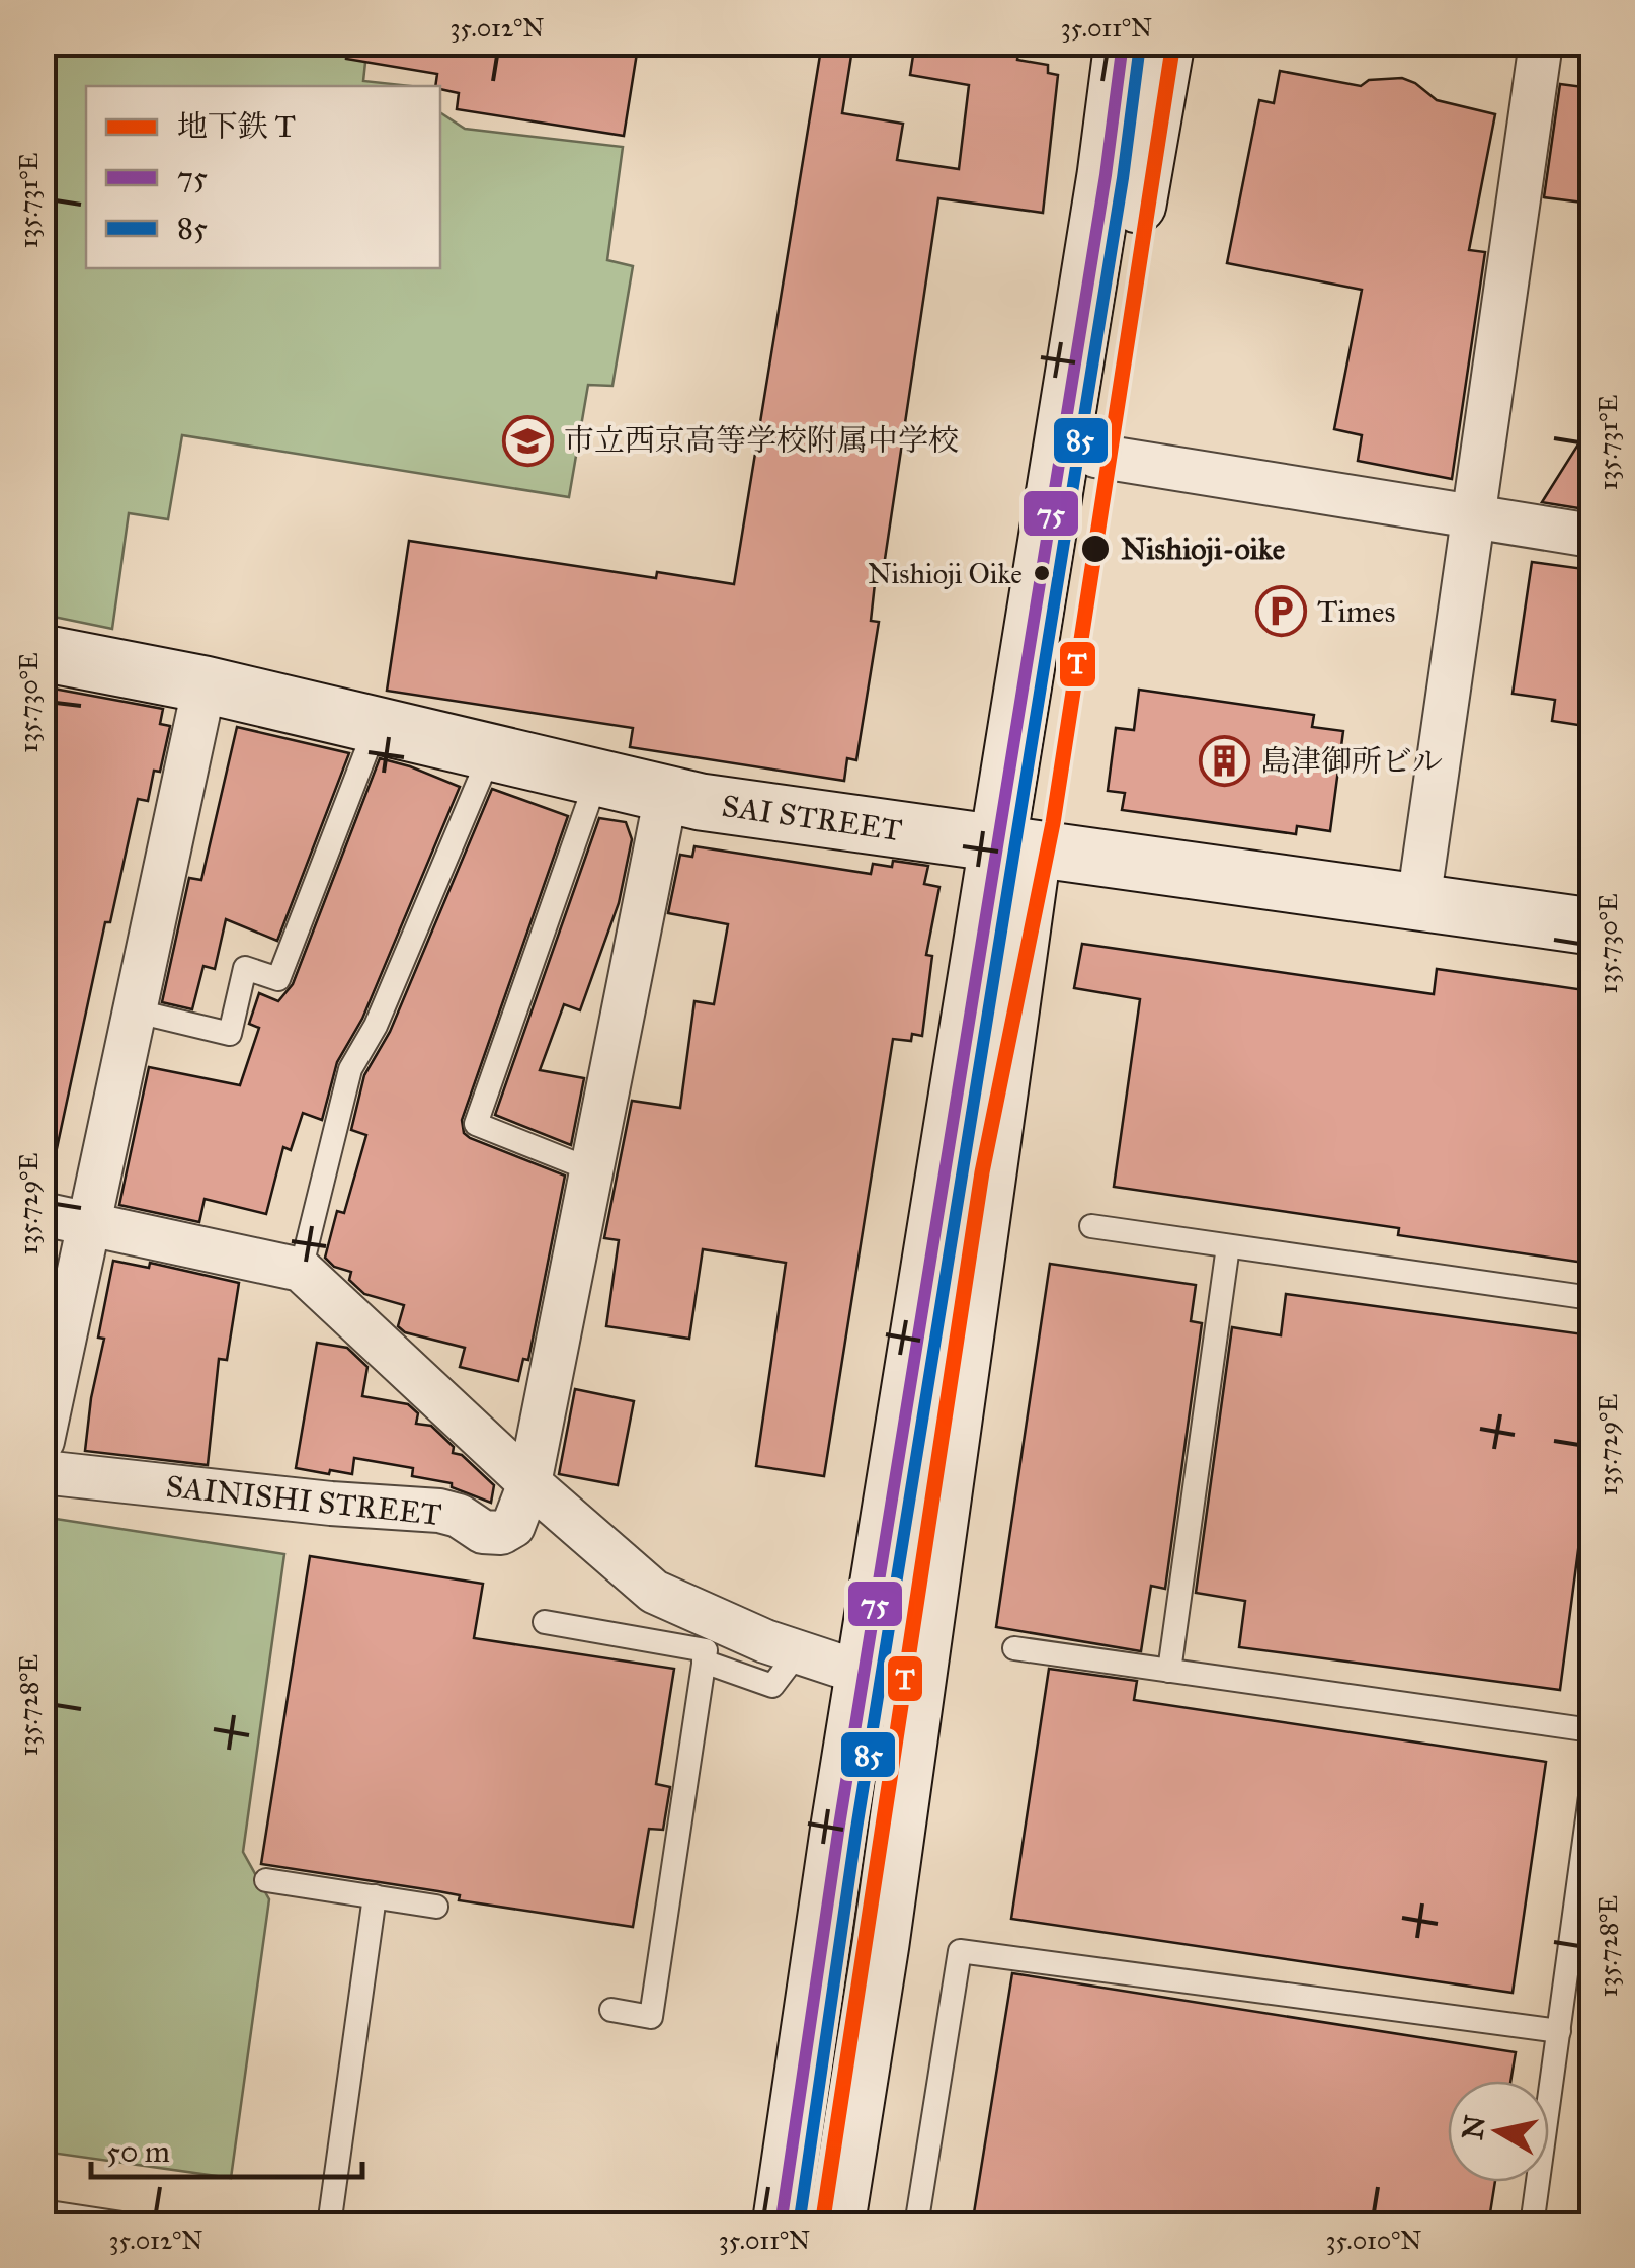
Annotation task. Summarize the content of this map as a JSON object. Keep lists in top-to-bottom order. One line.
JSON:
{"streets":{"street":["SAI STREET","SAINISHI STREET"]},"places":{"school or university":["市立西京高等学校附属中学校"],"other":["Nishioji-oike","Nishioji Oike"],"parking":["Times"],"building":["島津御所ビル"]},"lines":["metro line T","transit line 75","transit line 85"],"legend":["地下鉄 T","75","85"],"scale_bar":"50 m","north":"left","coordinates":["35.012°N","35.011°N","135.731°E","135.730°E","135.729°E","135.728°E","35.010°N"]}
